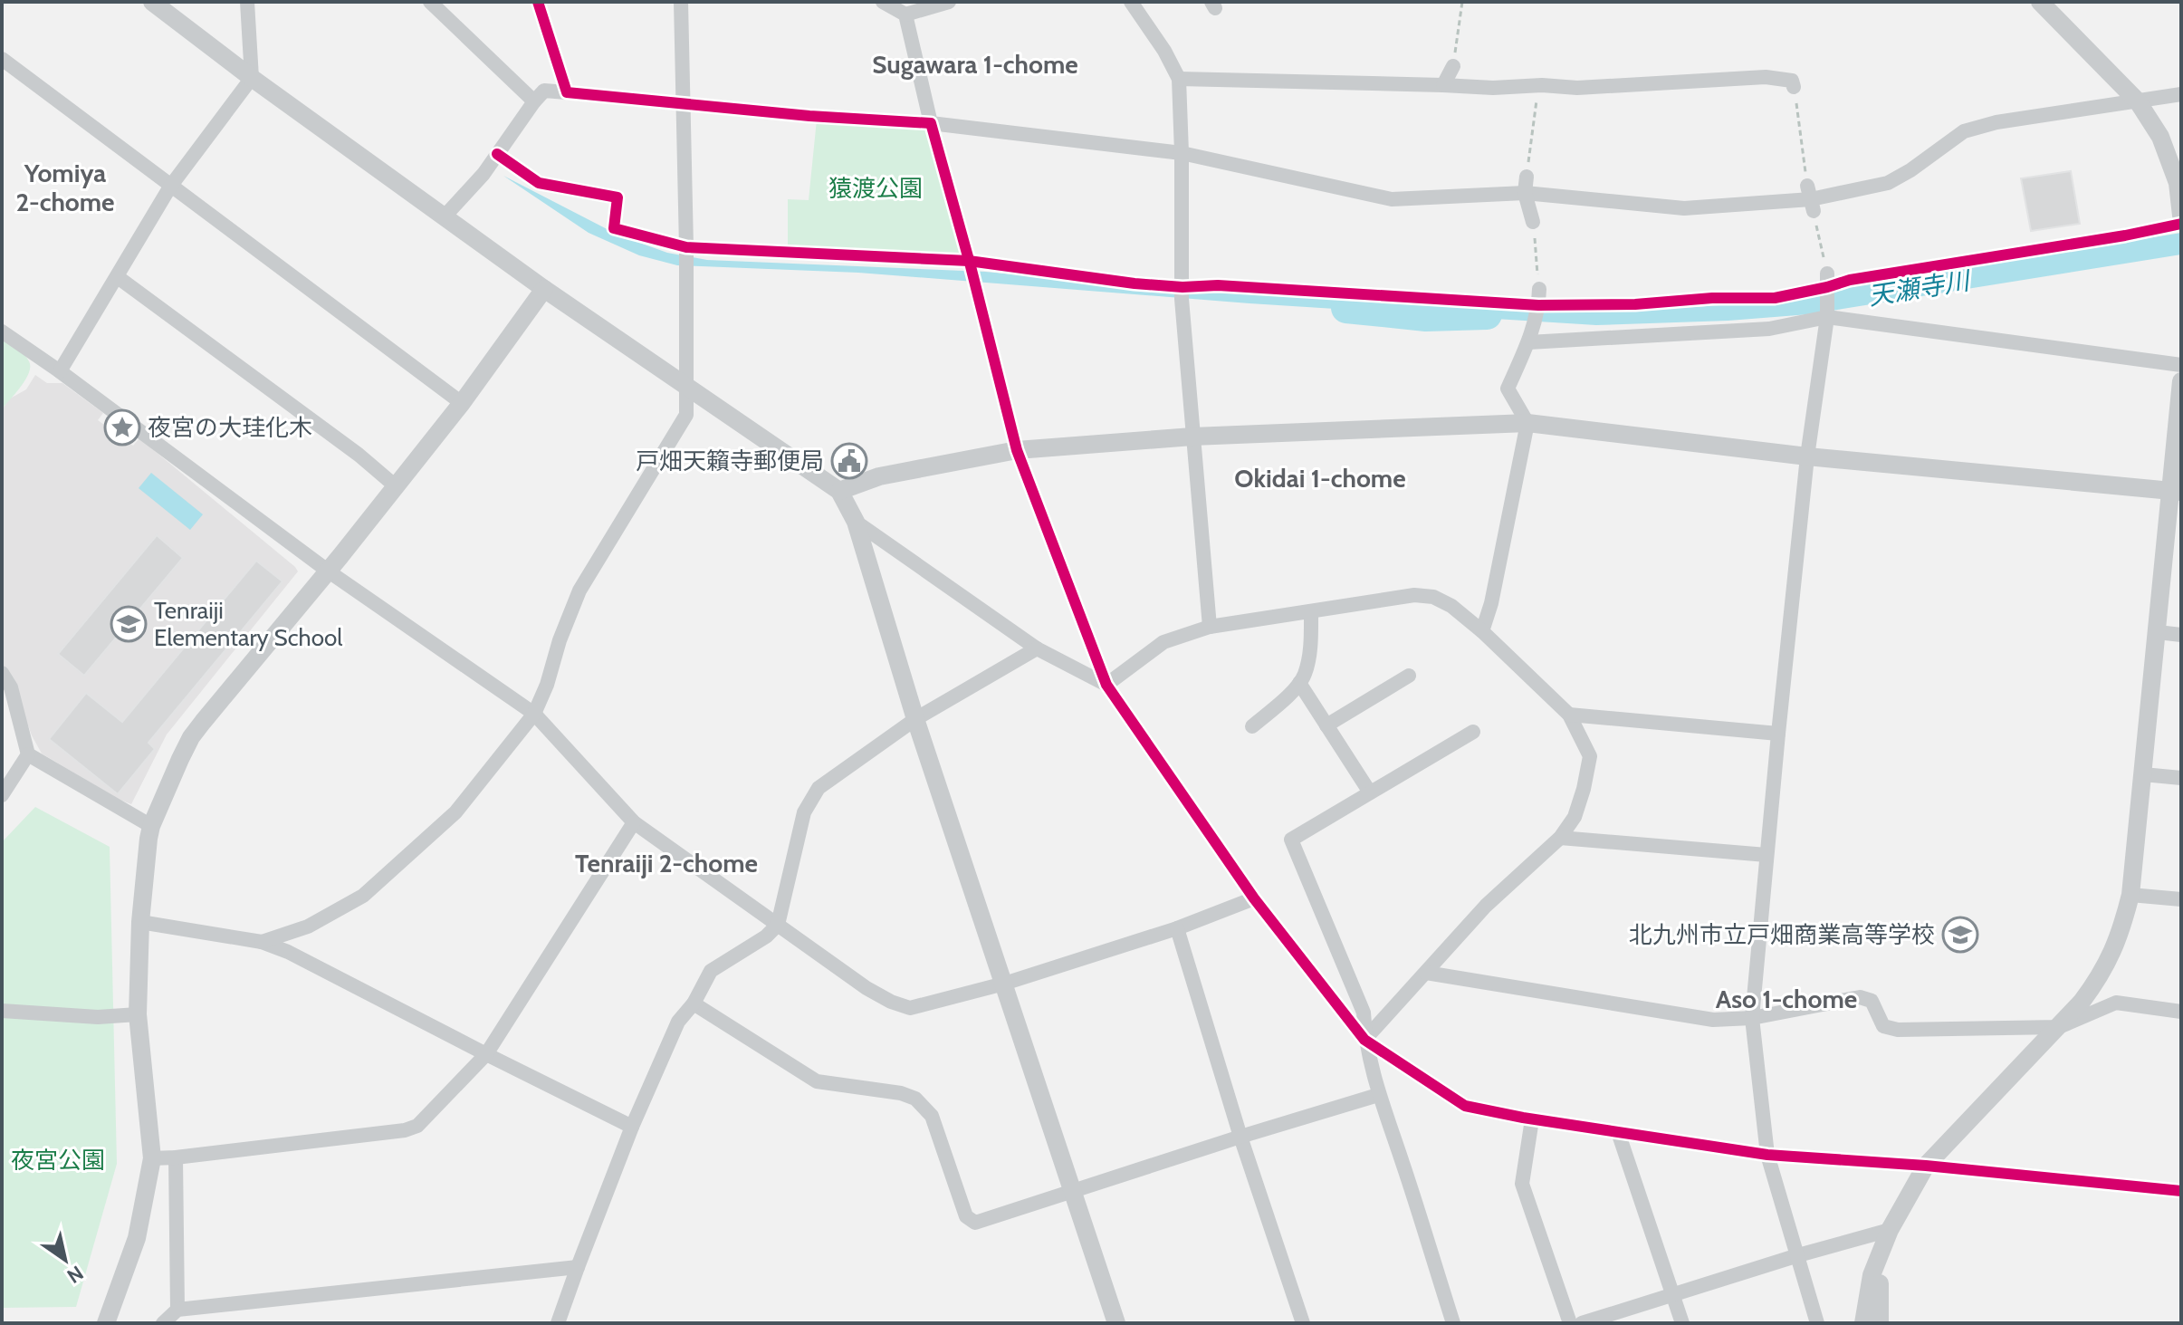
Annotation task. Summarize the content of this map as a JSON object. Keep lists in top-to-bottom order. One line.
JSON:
{"districts":["Sugawara 1-chome","Yomiya 2-chome","Okidai 1-chome","Tenraiji 2-chome","Aso 1-chome"],"water":["天瀬寺川"],"parks":["猿渡公園","夜宮公園"],"places":{"place":["夜宮の大珪化木"],"public building":["戸畑天籟寺郵便局"],"school or university":["Tenraiji Elementary School","北九州市立戸畑商業高等学校"]},"north":"bottom right"}
